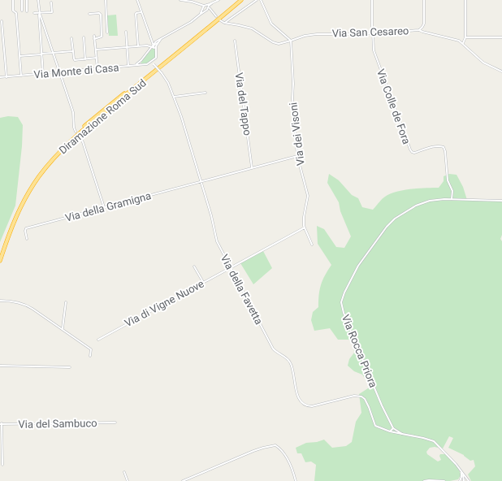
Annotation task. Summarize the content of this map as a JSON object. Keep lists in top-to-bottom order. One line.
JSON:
{"streets":{"highway":["Diramazione Roma Sud"],"street":["Via San Cesareo","Via Monte di Casa","Via del Tappo","Via Colle de Fora","Via dei Visoni","Via della Gramigna","Via della Favetta","Via di Vigne Nuove","Via Rocca Priora","Via del Sambuco"]},"crossings":[["Via San Cesareo","Via Colle de Fora"],["Via San Cesareo","Via dei Visoni"],["Via Monte di Casa","Via della Favetta"],["Via del Tappo","Via della Gramigna"],["Via Colle de Fora","Via Rocca Priora"],["Via dei Visoni","Via della Gramigna"],["Via dei Visoni","Via di Vigne Nuove"],["Via della Gramigna","Via della Favetta"],["Via della Favetta","Via di Vigne Nuove"]]}
